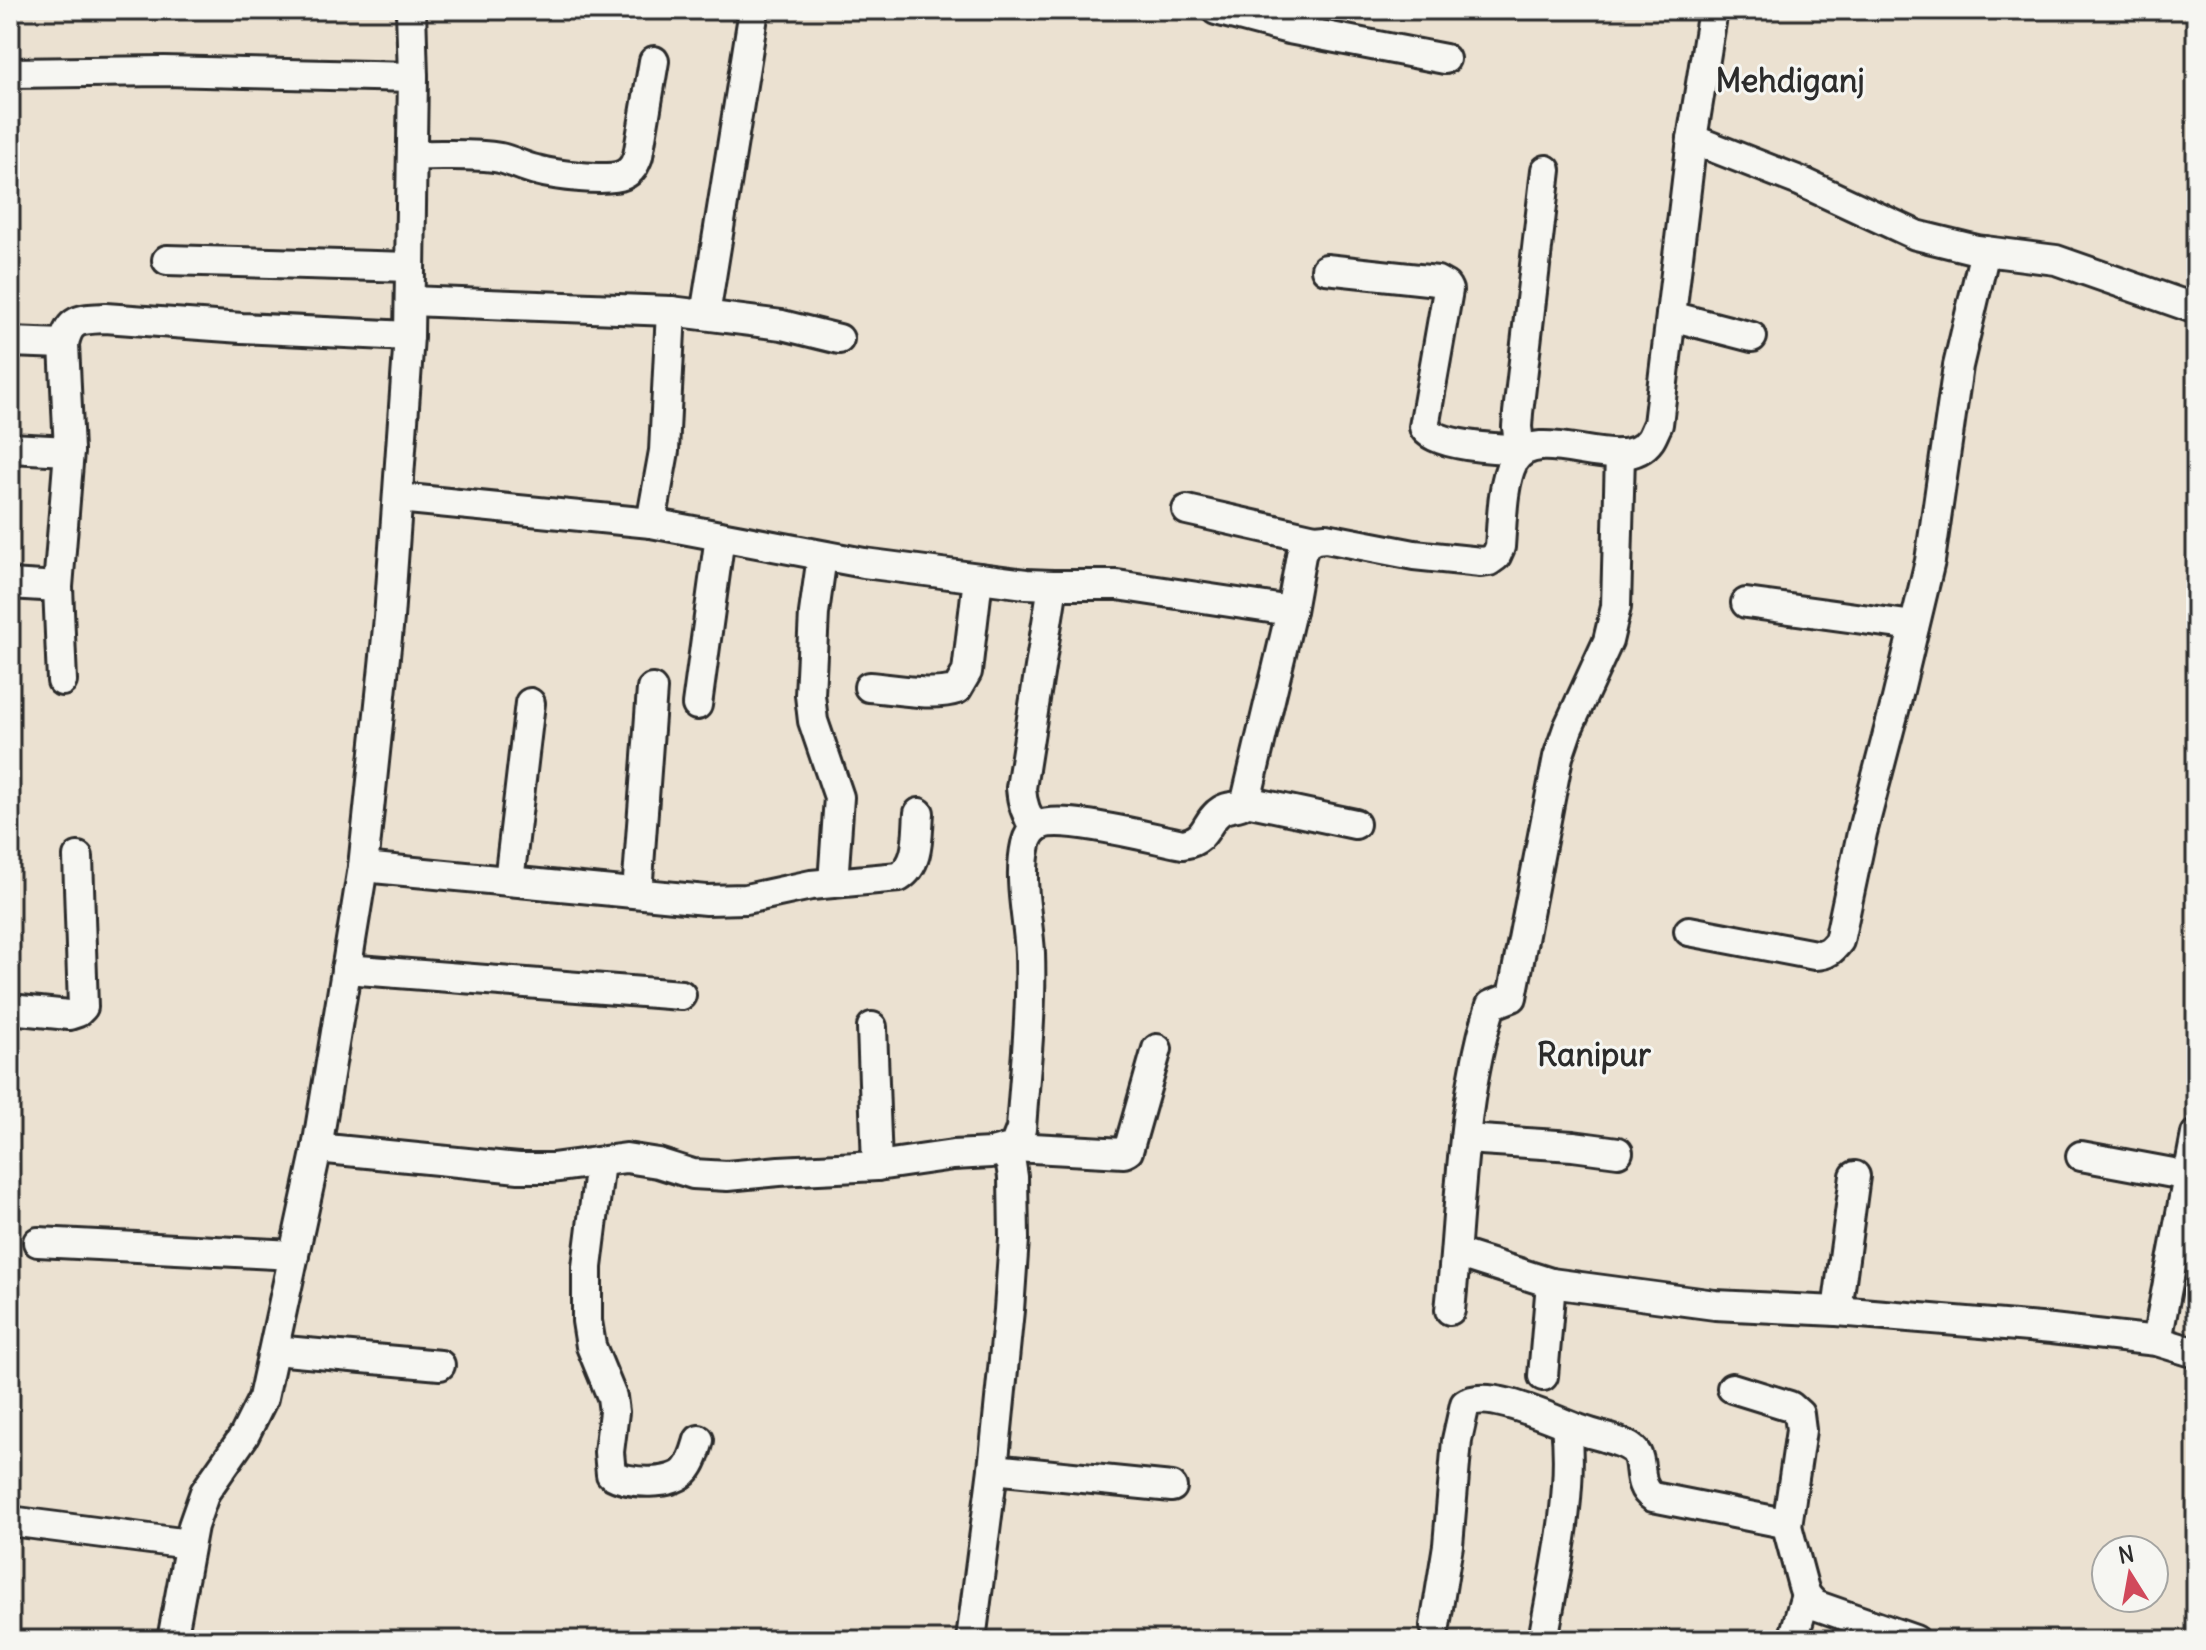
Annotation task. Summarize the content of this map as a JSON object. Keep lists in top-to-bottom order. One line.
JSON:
{"districts":["Mehdiganj","Ranipur"],"north":"top"}
